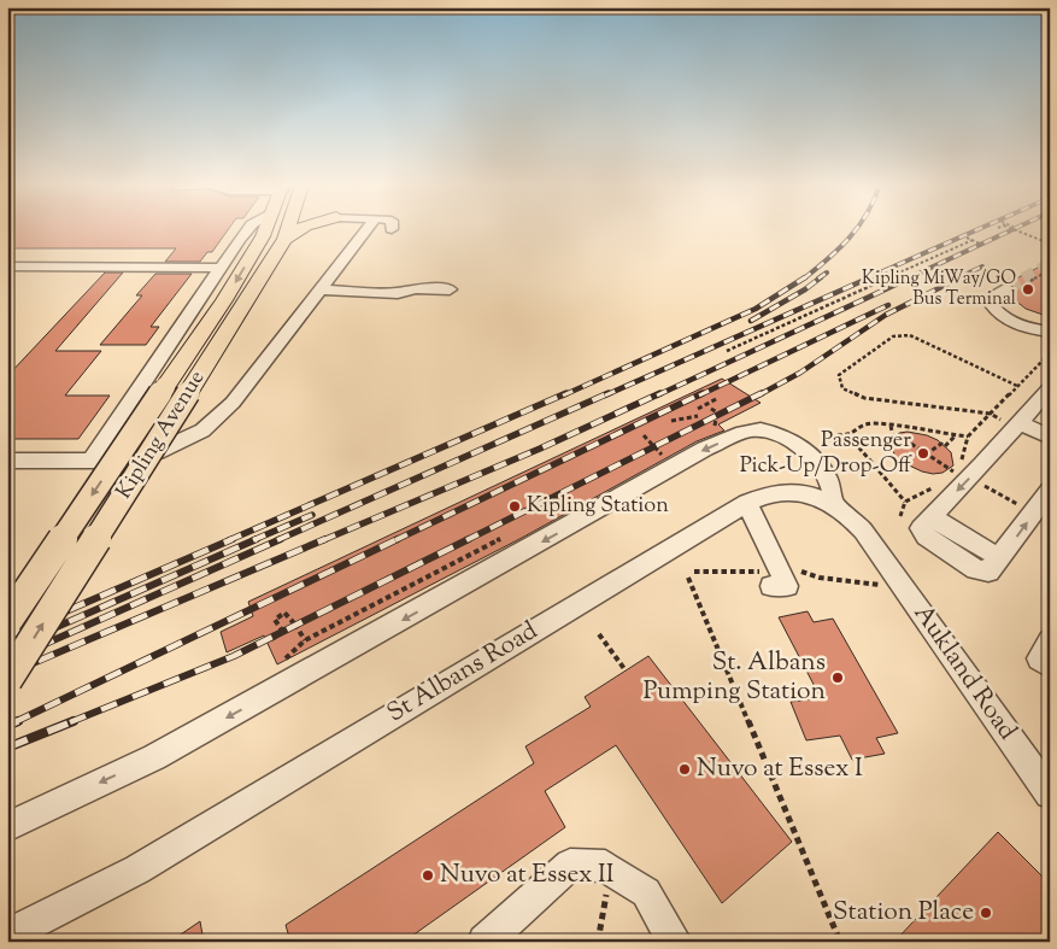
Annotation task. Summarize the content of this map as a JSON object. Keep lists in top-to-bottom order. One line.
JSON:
{"streets":{"main road":["Kipling Avenue"],"street":["St Albans Road","Aukland Road"]},"crossings":[["St Albans Road","Aukland Road"]],"places":["Kipling MiWay/GO Bus Terminal","Passenger Pick-Up/Drop-Off","Kipling Station","St. Albans Pumping Station","Nuvo at Essex I","Nuvo at Essex II","Station Place"]}
